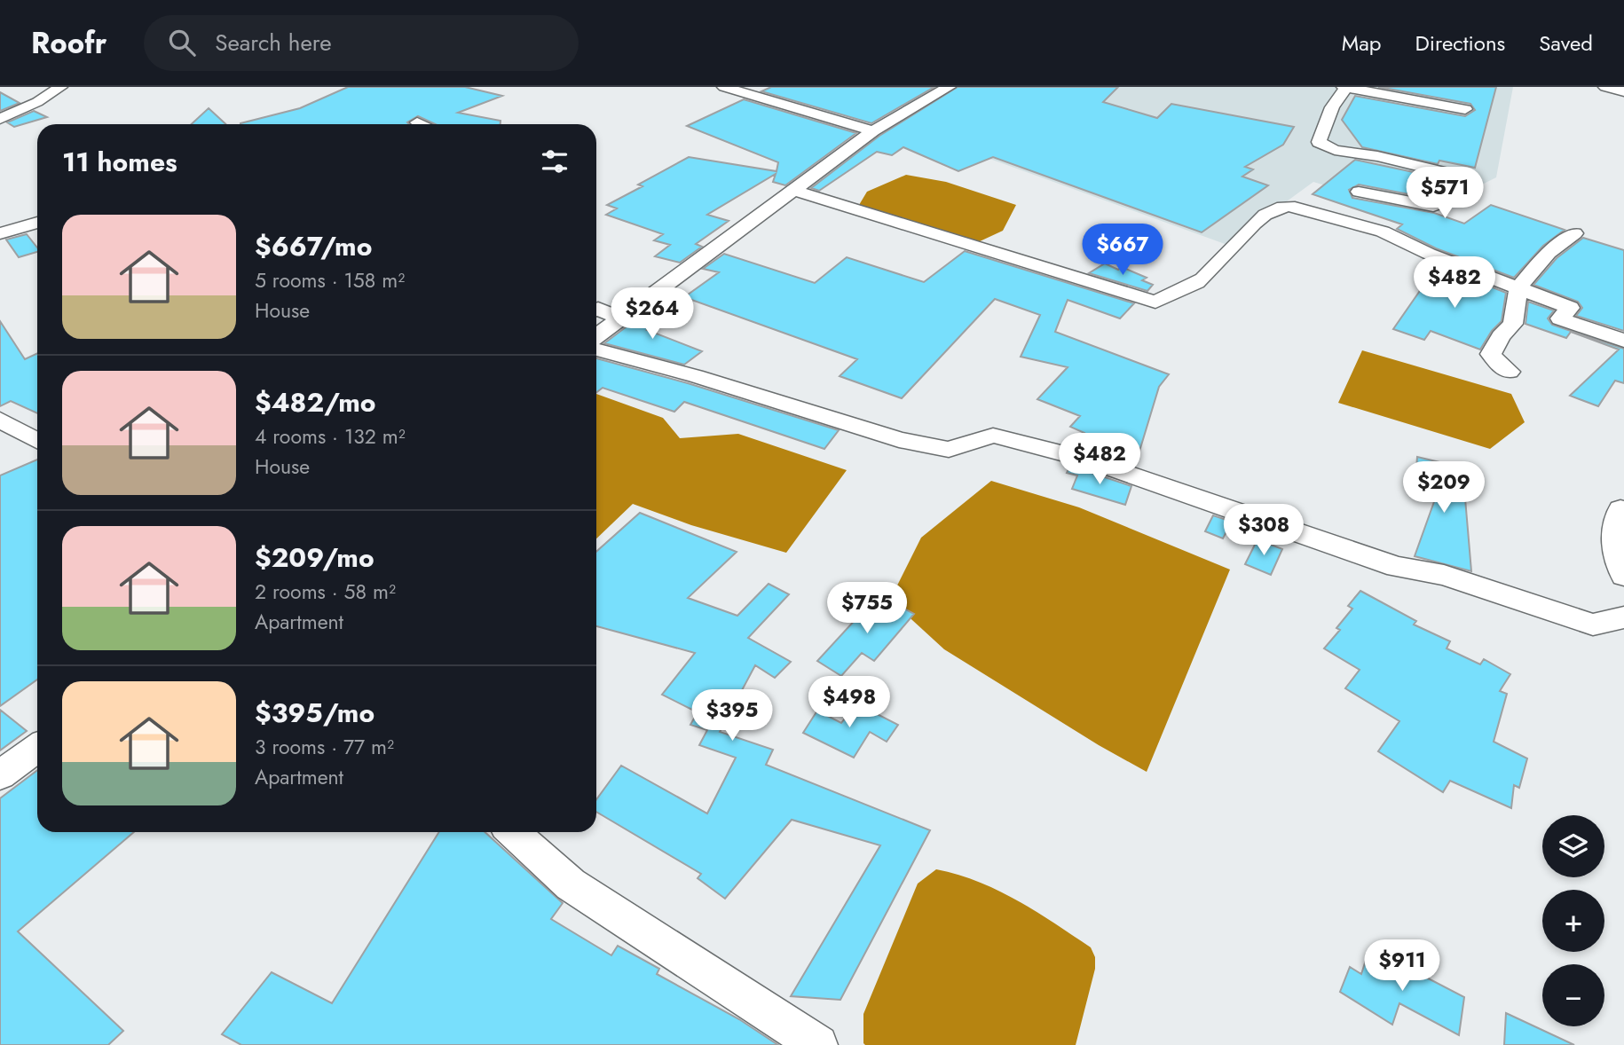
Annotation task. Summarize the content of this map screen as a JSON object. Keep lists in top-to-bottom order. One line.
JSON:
{"page":{"header":"Roofr","search":"Search here","nav":["Map","Directions","Saved"],"heading":"11 homes","price":["$571","$667","$482","$264","$482","$209","$308","$755","$498","$395","$911"],"list":[{"name":"$667/mo","note":"5 rooms · 158 m² · House"},{"name":"$482/mo","note":"4 rooms · 132 m² · House"},{"name":"$209/mo","note":"2 rooms · 58 m² · Apartment"},{"name":"$395/mo","note":"3 rooms · 77 m² · Apartment"}],"map_buttons":["+","−"]}}
